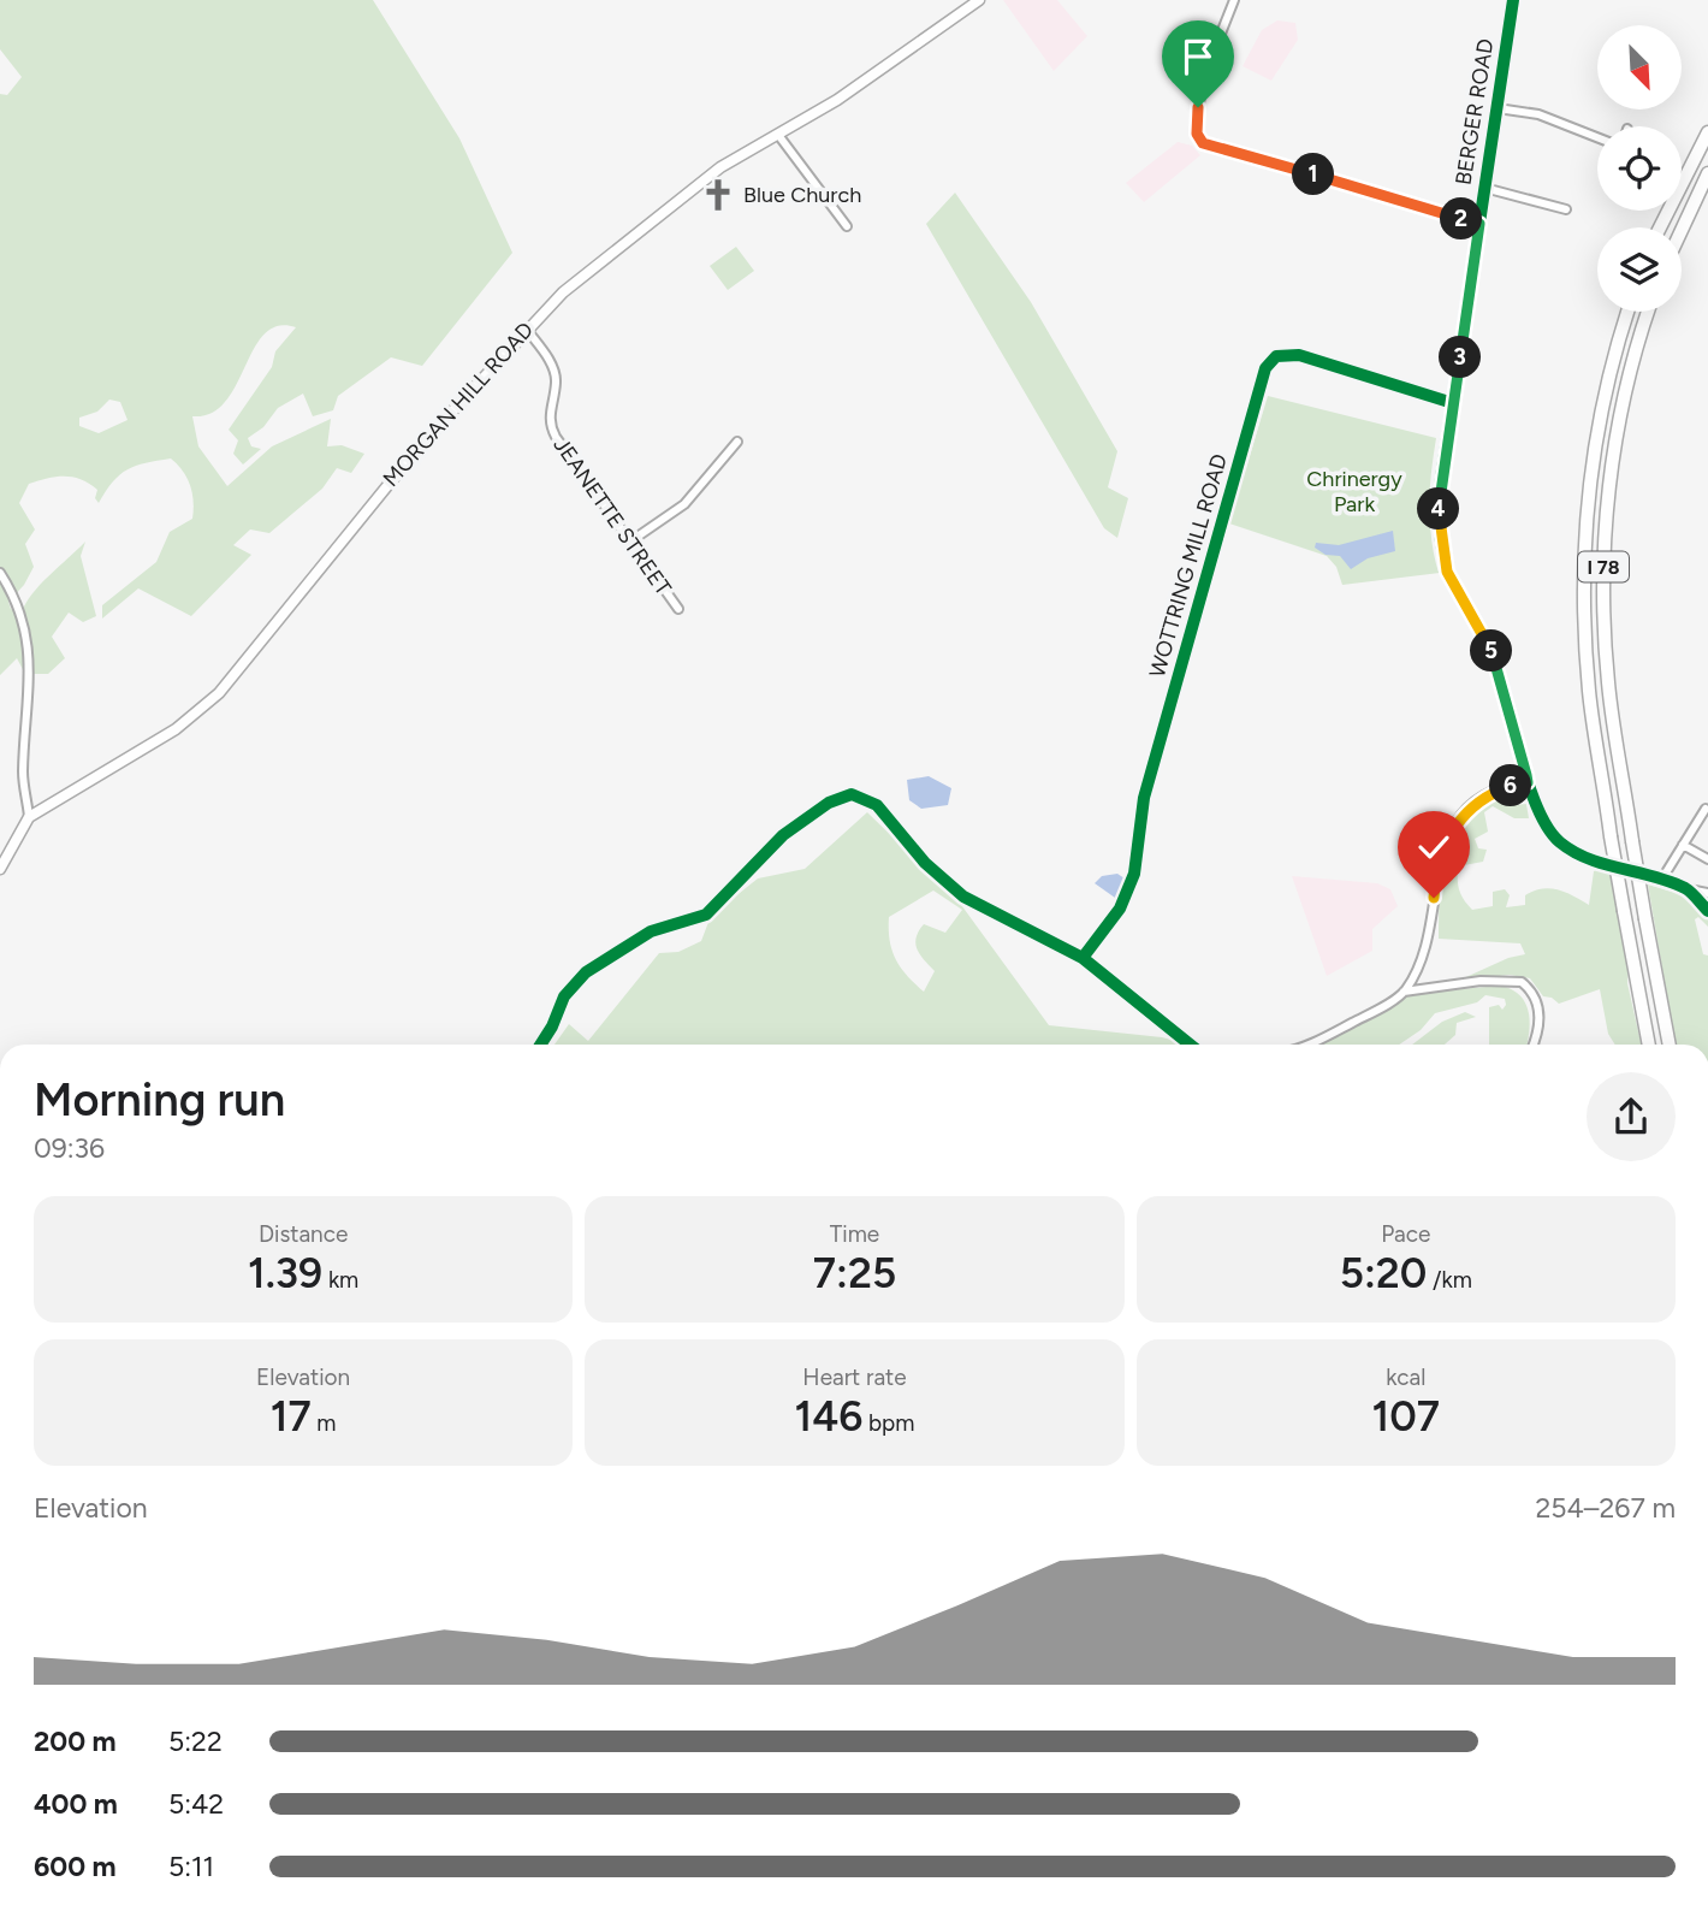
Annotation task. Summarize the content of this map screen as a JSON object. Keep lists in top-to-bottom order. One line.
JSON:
{"streets":{"highway":["I 78"],"main road":["MORGAN HILL ROAD"],"street":["BERGER ROAD","JEANETTE STREET","WOTTRING MILL ROAD"]},"crossings":[["BERGER ROAD","WOTTRING MILL ROAD"],["MORGAN HILL ROAD","JEANETTE STREET"]],"parks":["Chrinergy Park"],"places":{"church":["Blue Church"]},"north":"bottom right","page":{"pins":["1","2","3","4","5","6"],"heading":["Morning run","09:36"],"stats":[["Distance","1.39 km"],["Time","7:25"],["Pace","5:20 /km"],["Elevation","17 m"],["Heart rate","146 bpm"],["kcal","107"]],"chart":["Elevation","254–267 m"],"list":[{"name":"200 m","note":"5:22"},{"name":"400 m","note":"5:42"},{"name":"600 m","note":"5:11"}]}}
